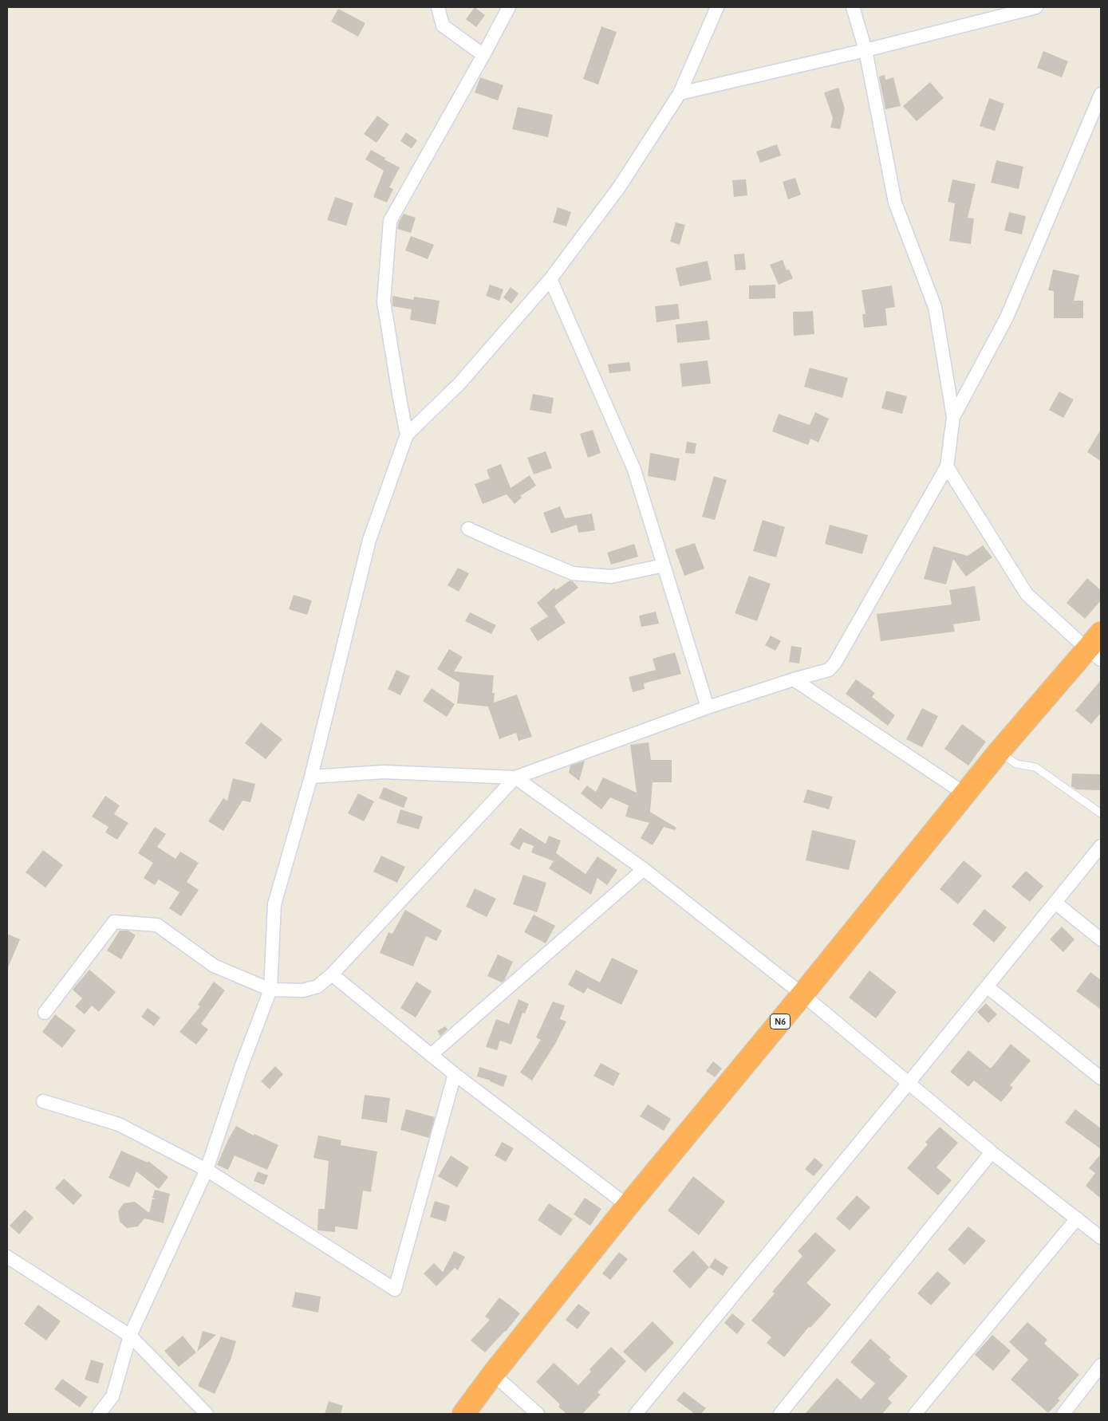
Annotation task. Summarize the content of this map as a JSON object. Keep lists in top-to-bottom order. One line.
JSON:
{"streets":{"highway":["N6"]}}
